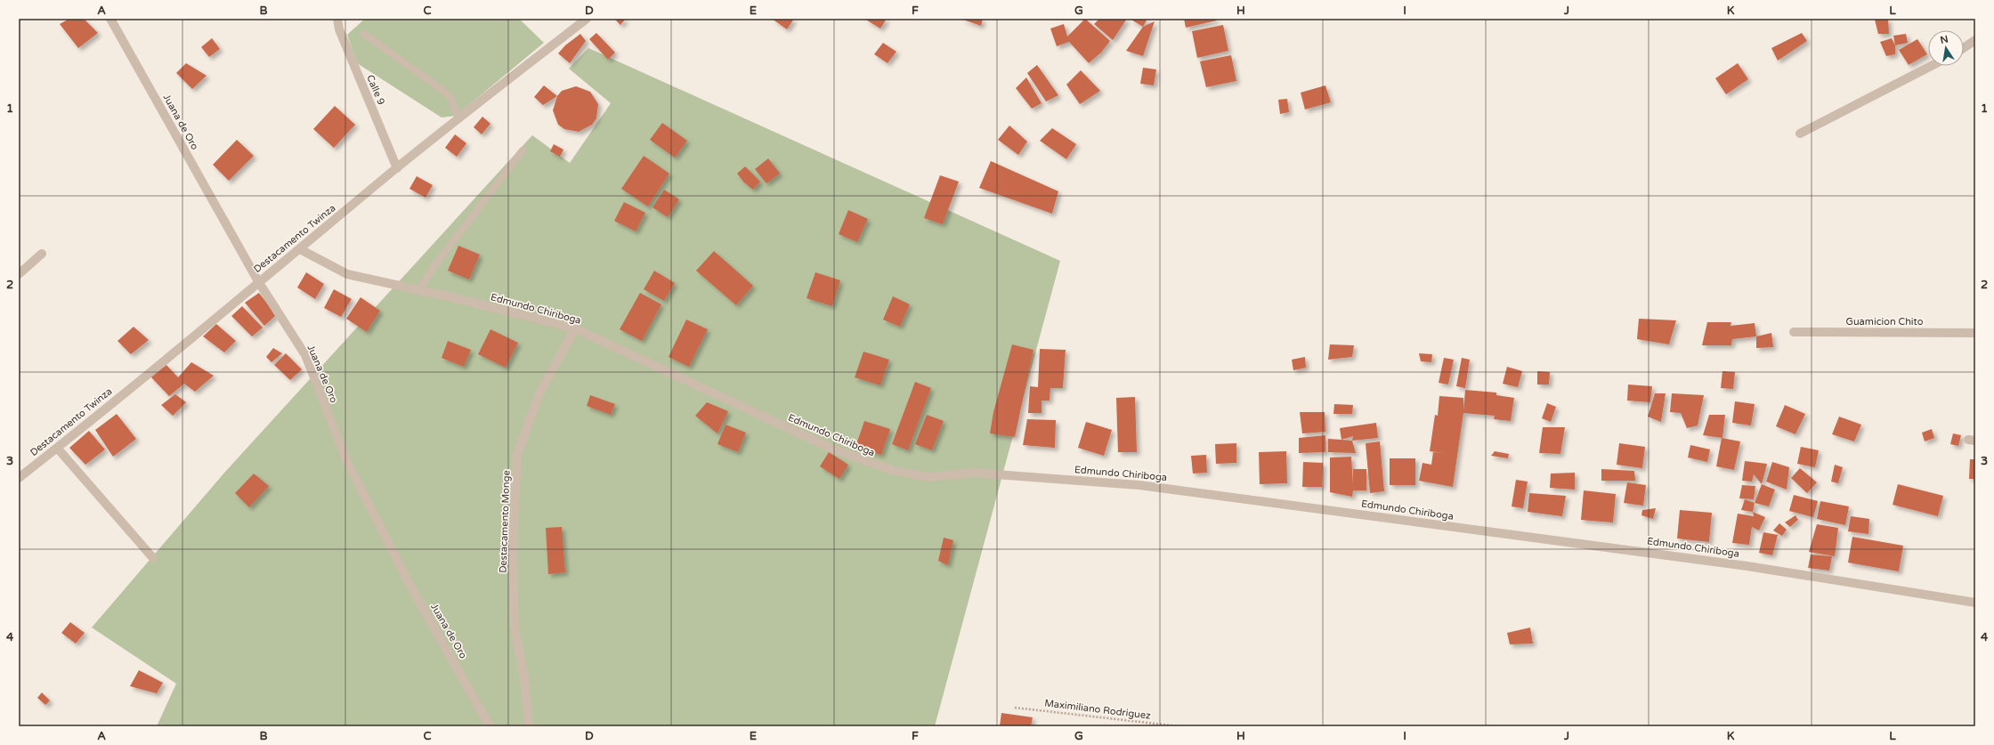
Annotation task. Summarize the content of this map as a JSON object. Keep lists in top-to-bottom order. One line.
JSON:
{"streets":{"street":["Calle 9","Juana de Oro","Destacamento Twinza","Edmundo Chiriboga","Guamicion Chito","Destacamento Monge"],"path":["Maximiliano Rodriguez"]},"crossings":[["Calle 9","Destacamento Twinza"],["Juana de Oro","Destacamento Twinza"],["Destacamento Twinza","Edmundo Chiriboga"],["Edmundo Chiriboga","Destacamento Monge"]],"north":"top","grid":{"columns":["A","B","C","D","E","F","G","H","I","J","K","L"],"rows":["1","2","3","4"]}}
